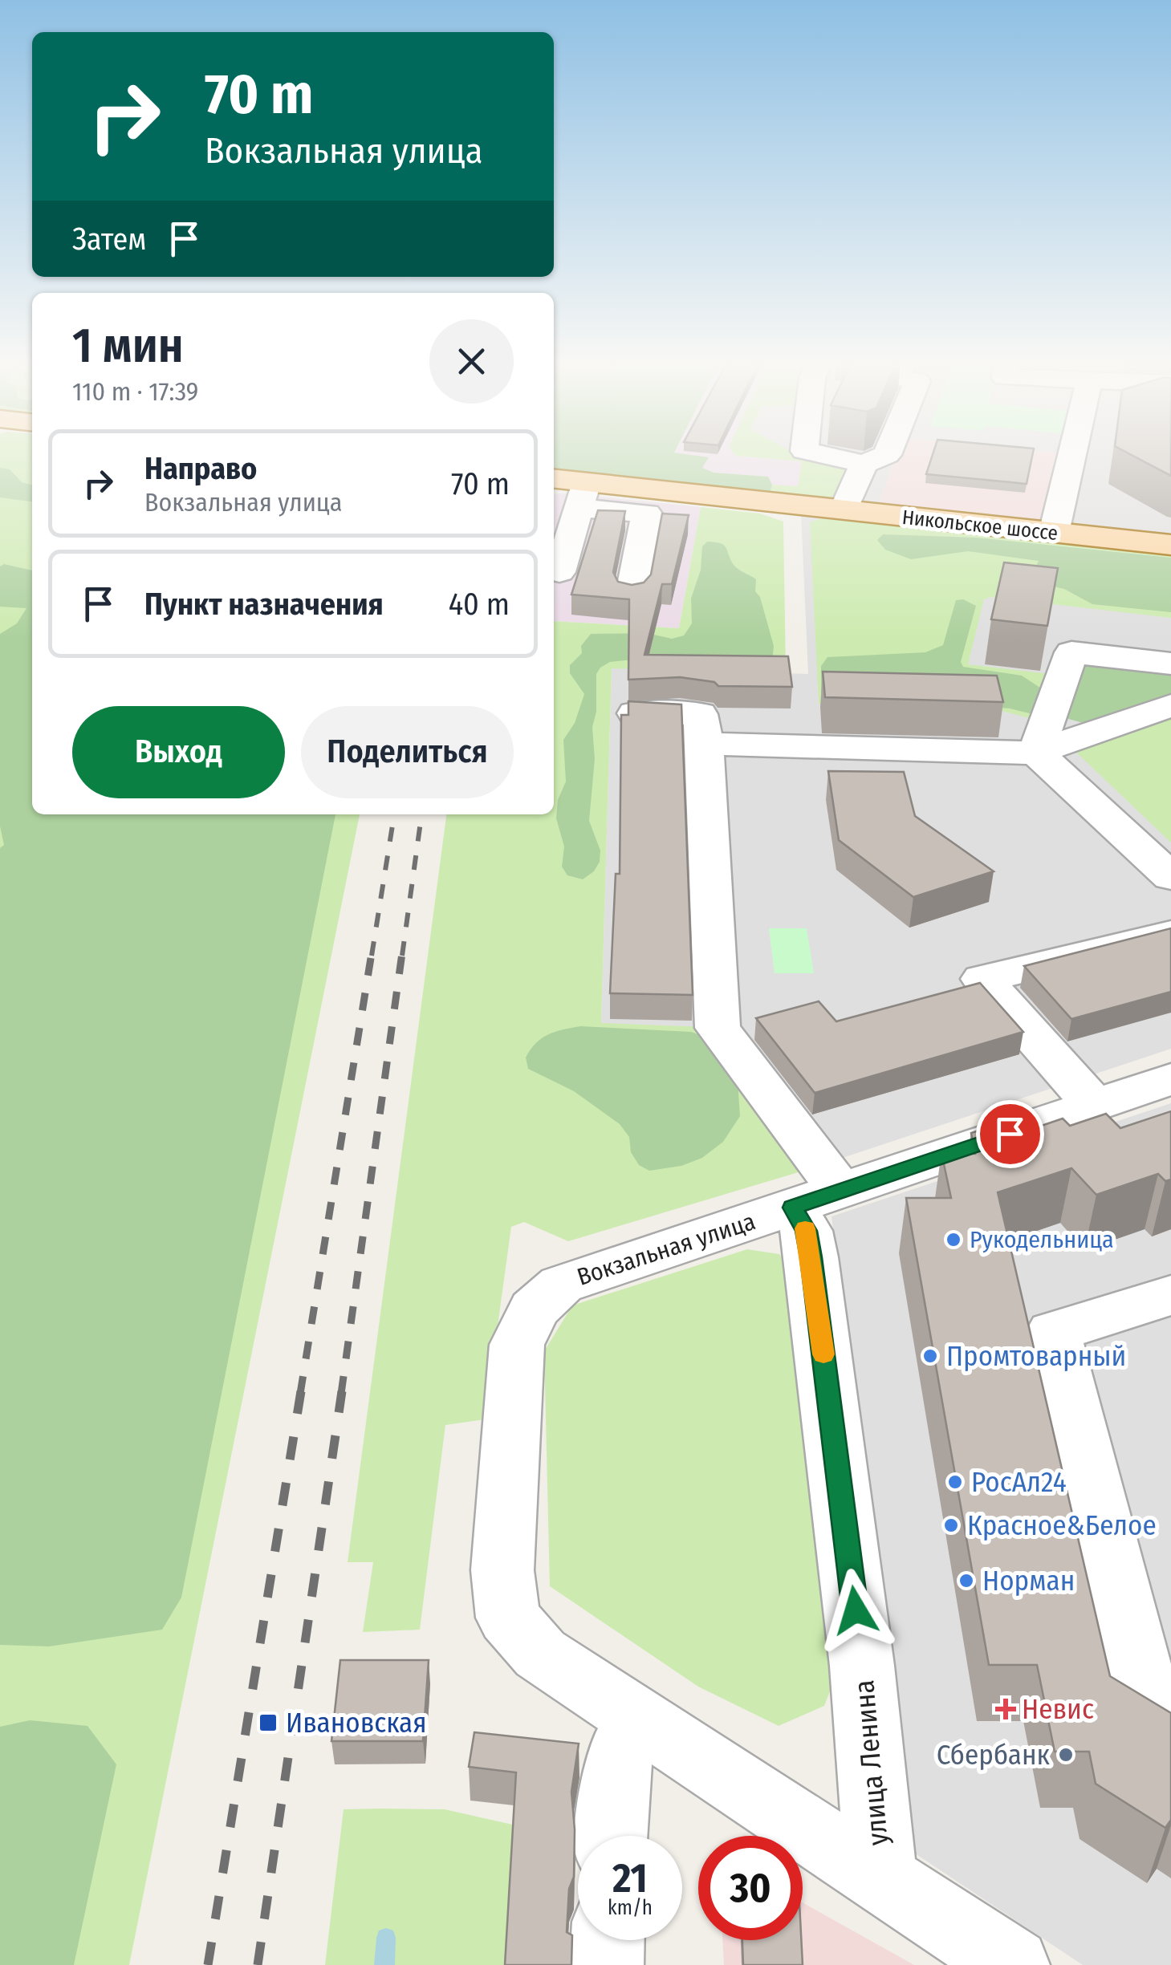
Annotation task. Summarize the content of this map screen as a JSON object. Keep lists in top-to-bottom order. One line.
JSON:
{"streets":{"main road":["Никольское шоссе"],"street":["Вокзальная улица","улица Ленина"]},"crossings":[["Вокзальная улица","улица Ленина"]],"places":{"other":["Рукодельница","Промтоварный","РосАл24","Красное&Белое","Норман","Сбербанк"],"health":["Невис"],"transit":["Ивановская"]},"page":{"turn":["70 m","Вокзальная улица"],"then":"Затем","heading":["1 мин","110 m · 17:39"],"list":[{"name":"Направо","note":"Вокзальная улица","value":"70 m"},{"name":"Пункт назначения","value":"40 m"}],"buttons":["Выход","Поделиться"],"speed":"21 km/h","limit":"30"}}
